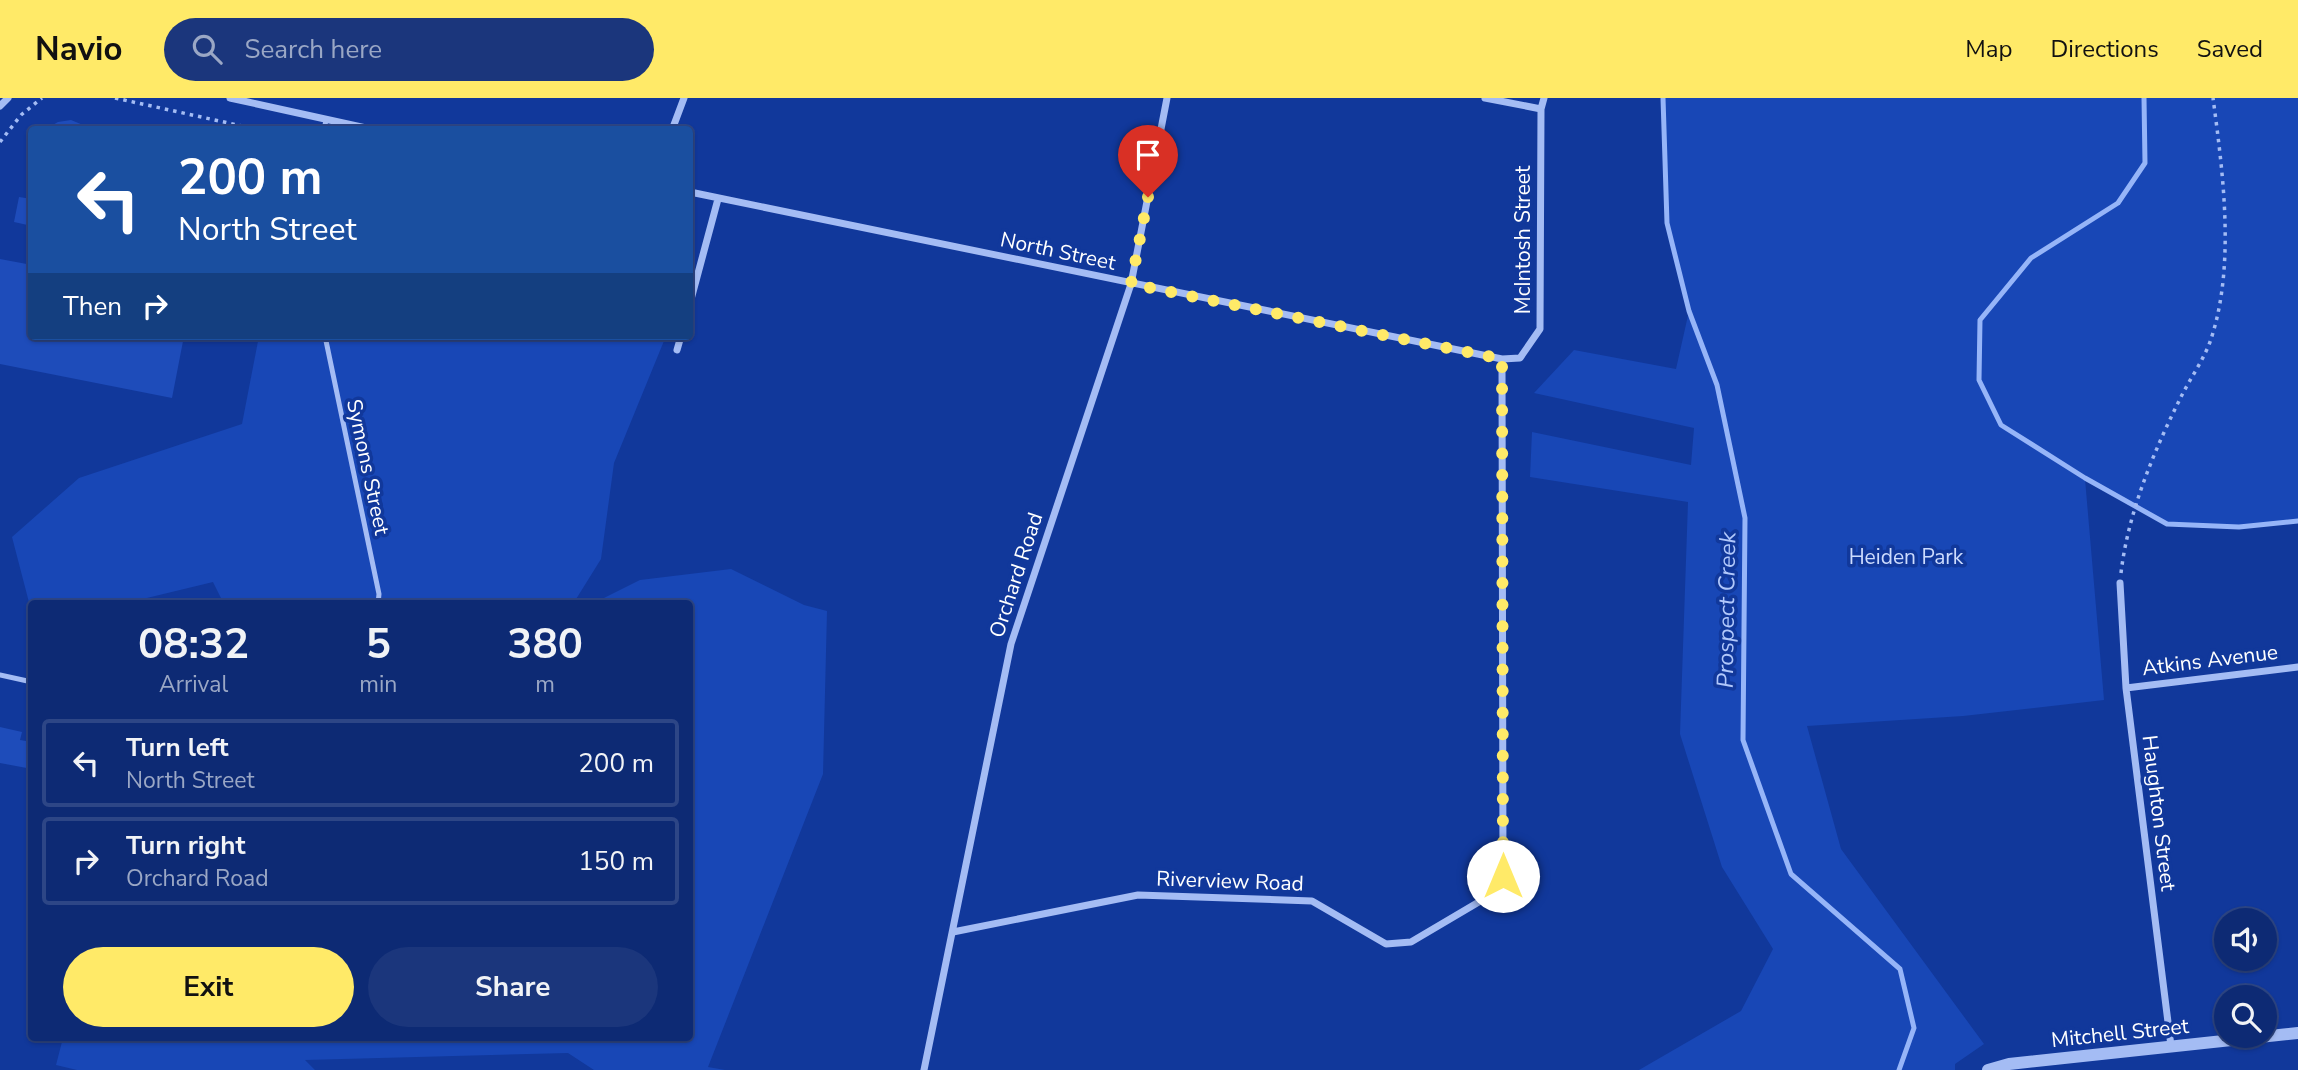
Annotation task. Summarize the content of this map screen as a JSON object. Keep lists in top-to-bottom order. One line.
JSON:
{"streets":{"street":["McIntosh Street","North Street","Orchard Road","Atkins Avenue","Haughton Street","Riverview Road","Mitchell Street"],"lane":["Symons Street"]},"crossings":[["McIntosh Street","North Street"],["McIntosh Street","Riverview Road"],["North Street","Orchard Road"],["North Street","Riverview Road"],["Orchard Road","Riverview Road"],["Atkins Avenue","Haughton Street"],["Haughton Street","Mitchell Street"]],"water":["Prospect Creek"],"parks":["Heiden Park"],"page":{"header":"Navio","search":"Search here","nav":["Map","Directions","Saved"],"turn":["200 m","North Street"],"then":"Then","eta":["08:32","Arrival","5","min","380","m"],"list":[{"name":"Turn left","note":"North Street","value":"200 m"},{"name":"Turn right","note":"Orchard Road","value":"150 m"}],"buttons":["Exit","Share"]}}
